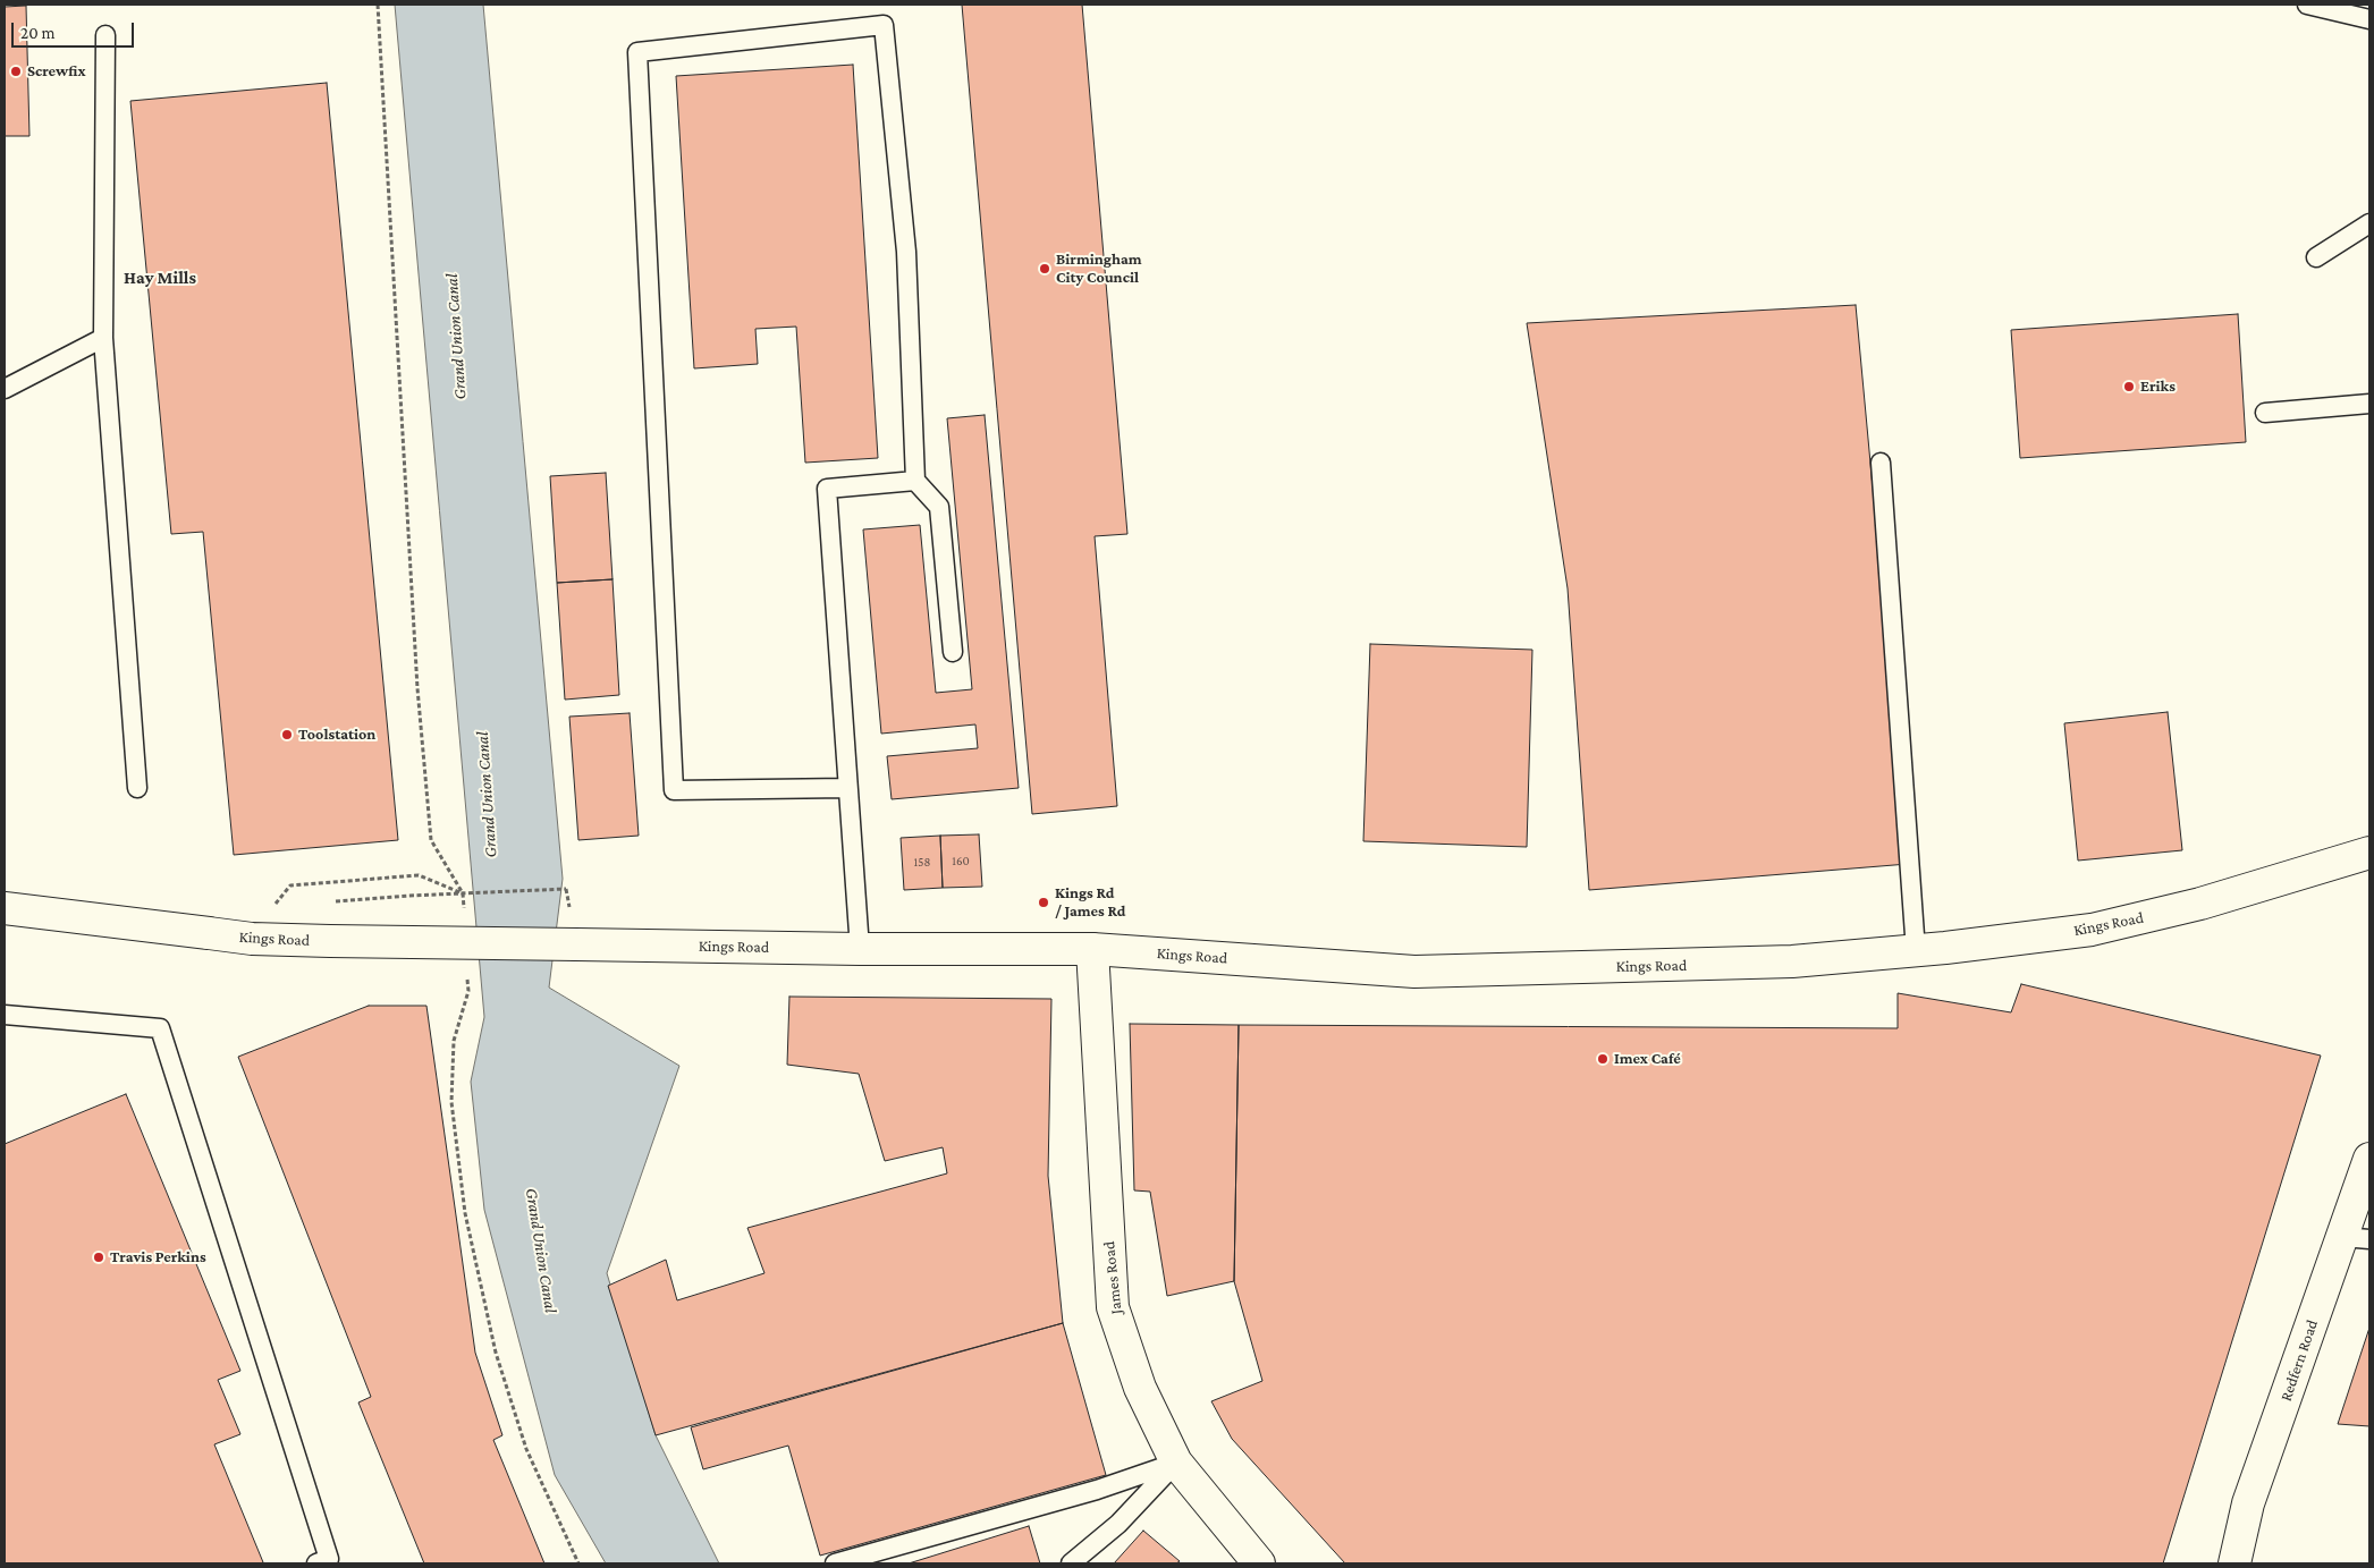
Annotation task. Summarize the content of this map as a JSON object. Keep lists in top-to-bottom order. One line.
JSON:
{"streets":{"street":["Kings Road","James Road","Redfern Road"]},"crossings":[["Kings Road","James Road"]],"districts":["Hay Mills"],"water":["Grand Union Canal"],"places":["Screwfix","Birmingham City Council","Eriks","Toolstation","Kings Rd / James Rd","Imex Café","Travis Perkins"],"house_numbers":["160","158"],"scale_bar":"20 m"}
